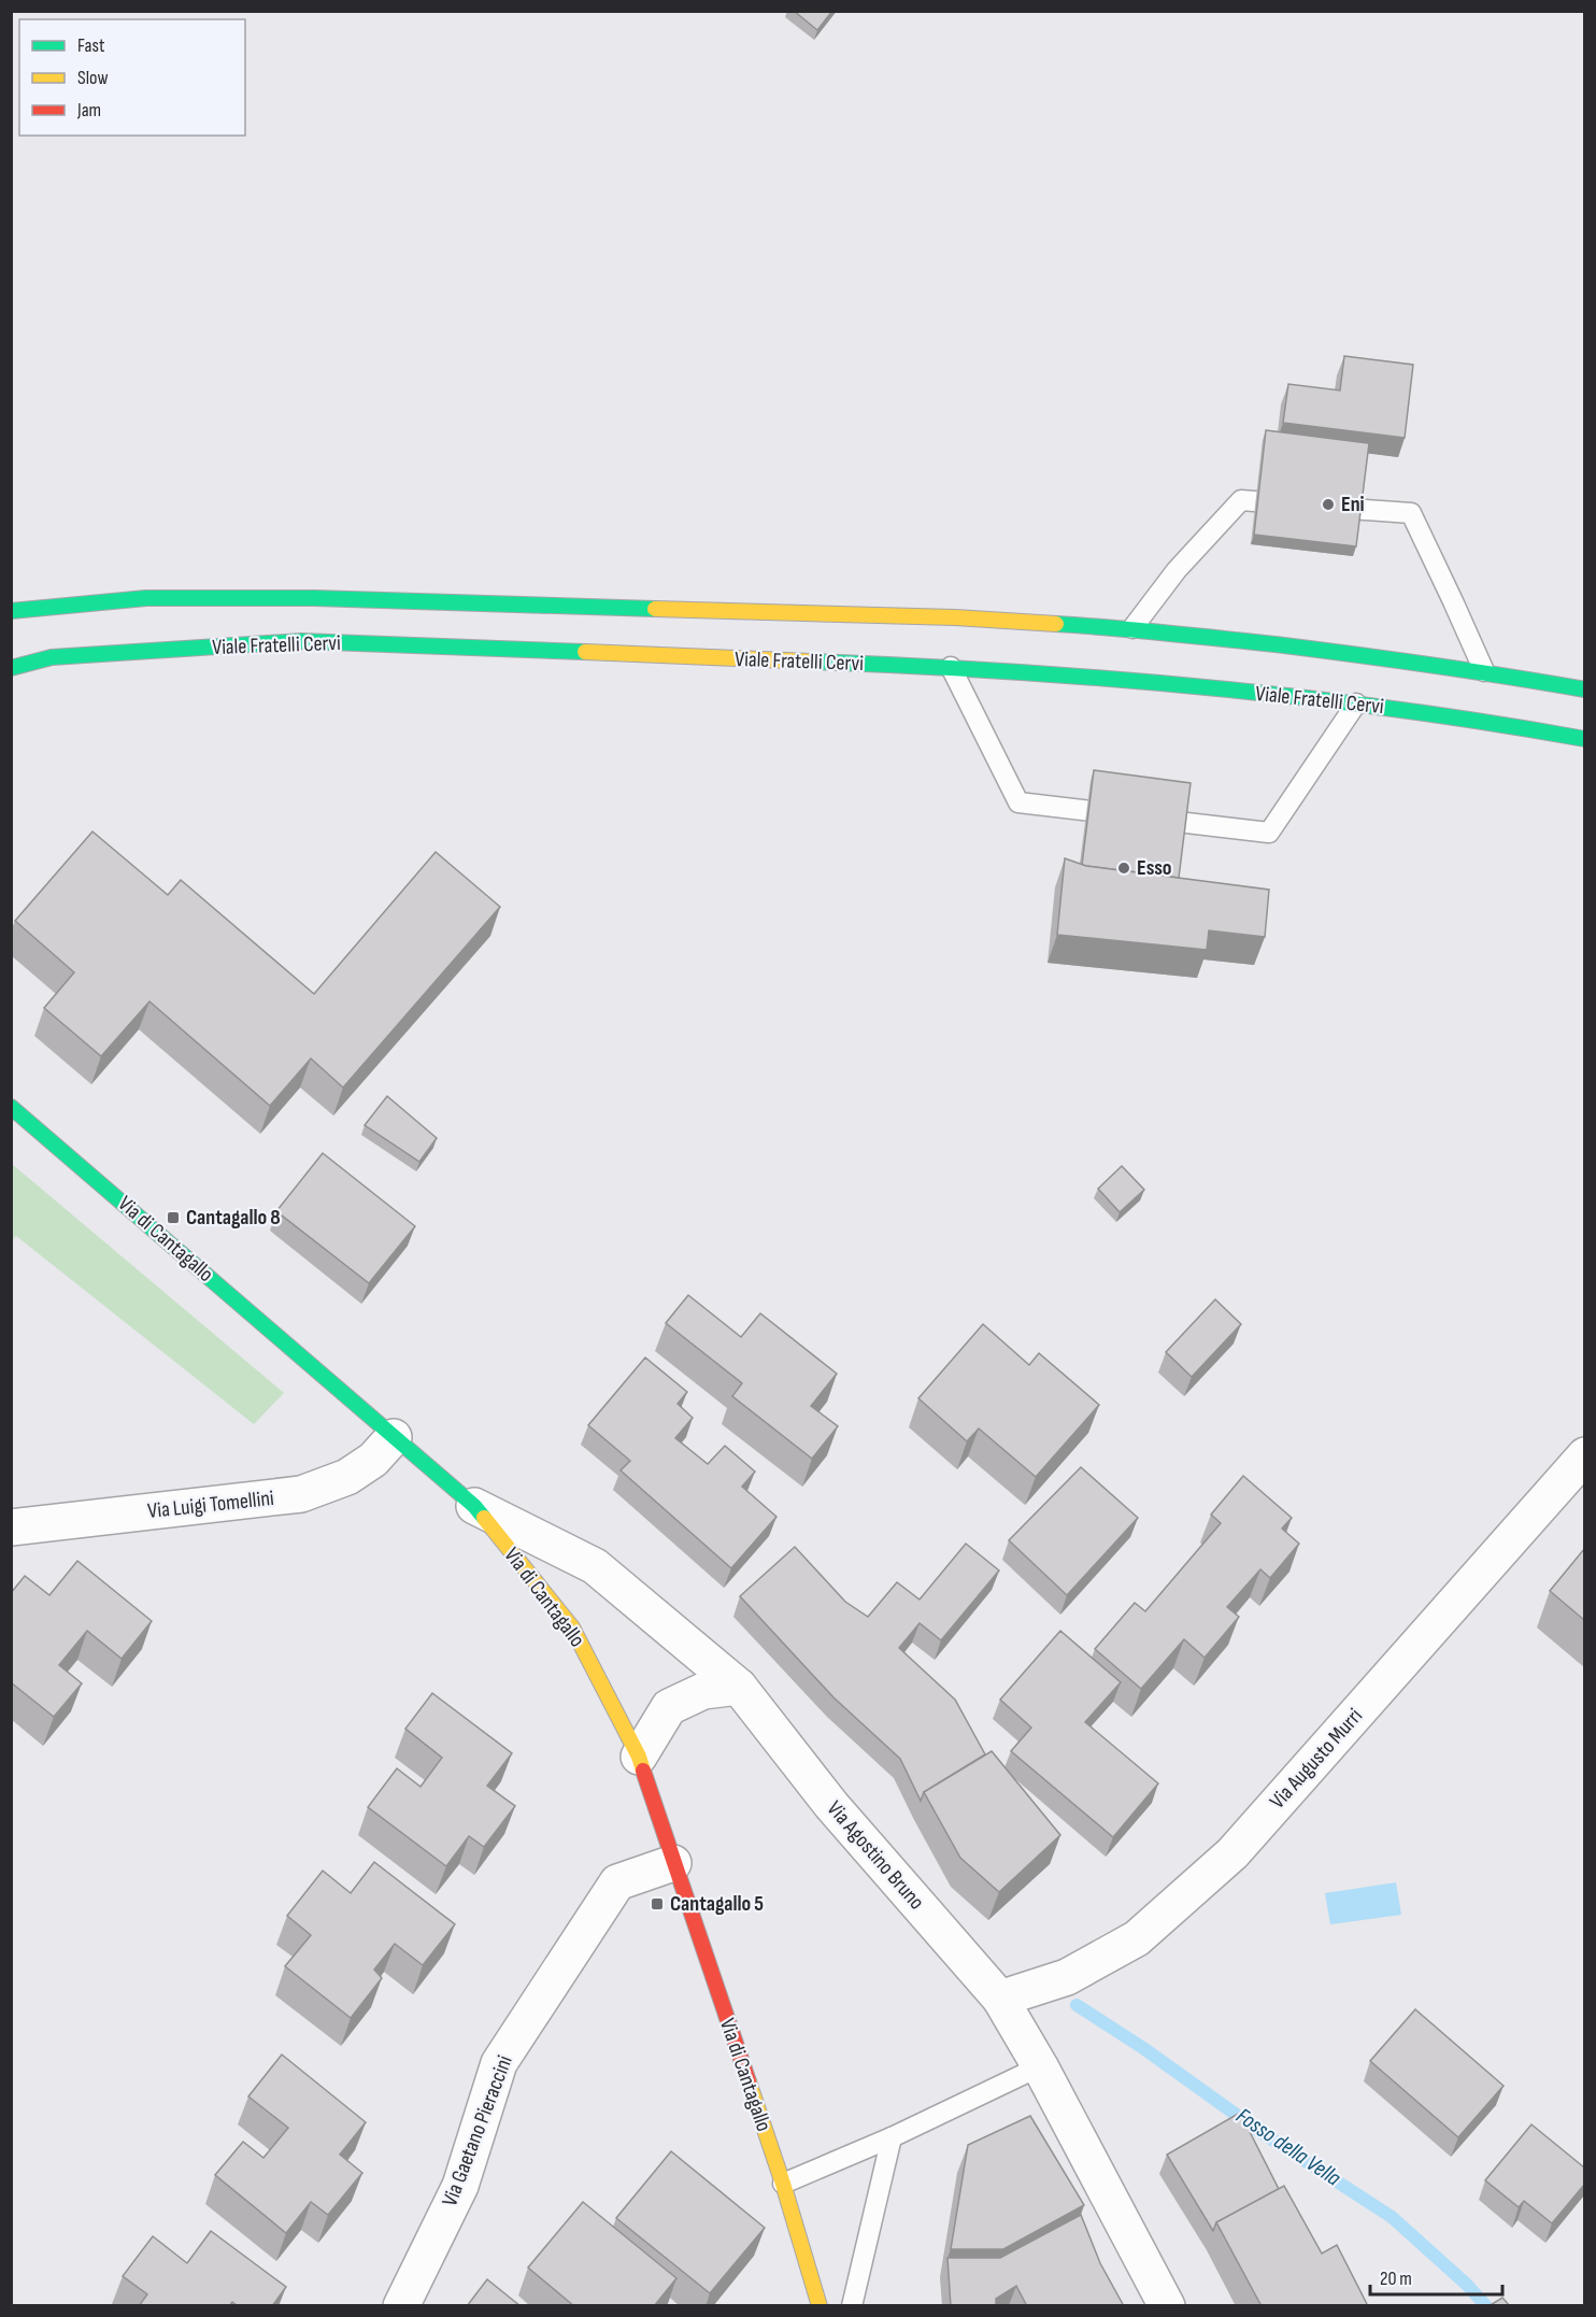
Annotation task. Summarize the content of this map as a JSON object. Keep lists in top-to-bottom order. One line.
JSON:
{"streets":{"main road":["Viale Fratelli Cervi","Via di Cantagallo"],"street":["Via Luigi Tomellini","Via Augusto Murri","Via Agostino Bruno","Via Gaetano Pieraccini"]},"crossings":[["Via di Cantagallo","Via Luigi Tomellini"],["Via di Cantagallo","Via Agostino Bruno"],["Via di Cantagallo","Via Gaetano Pieraccini"],["Via Augusto Murri","Via Agostino Bruno"]],"water":["Fosso della Vella"],"places":{"other":["Eni","Esso"],"transit":["Cantagallo 8","Cantagallo 5"]},"legend":["Fast","Slow","Jam"],"scale_bar":"20 m"}
